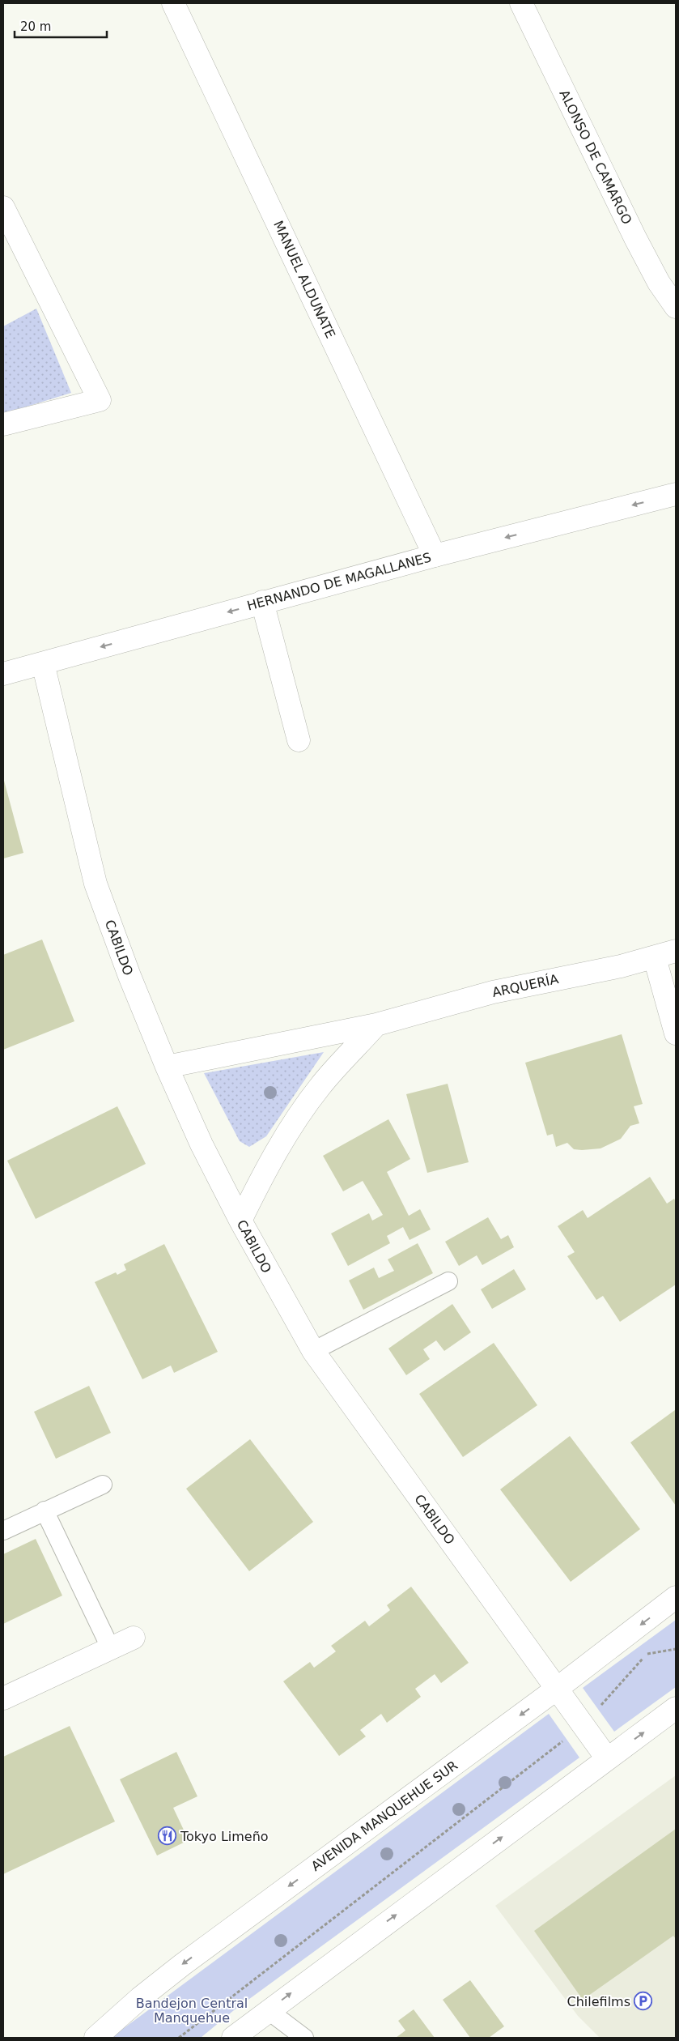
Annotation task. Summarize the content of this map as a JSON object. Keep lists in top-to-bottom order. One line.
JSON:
{"streets":{"street":["ALONSO DE CAMARGO","MANUEL ALDUNATE","HERNANDO DE MAGALLANES","CABILDO","ARQUERÍA","AVENIDA MANQUEHUE SUR"]},"crossings":[["MANUEL ALDUNATE","HERNANDO DE MAGALLANES"],["HERNANDO DE MAGALLANES","CABILDO"],["CABILDO","ARQUERÍA"],["CABILDO","AVENIDA MANQUEHUE SUR"]],"one_way":["HERNANDO DE MAGALLANES"],"parks":["Bandejon Central Manquehue"],"places":{"restaurant":["Tokyo Limeño"],"parking":["Chilefilms"]},"scale_bar":"20 m"}
